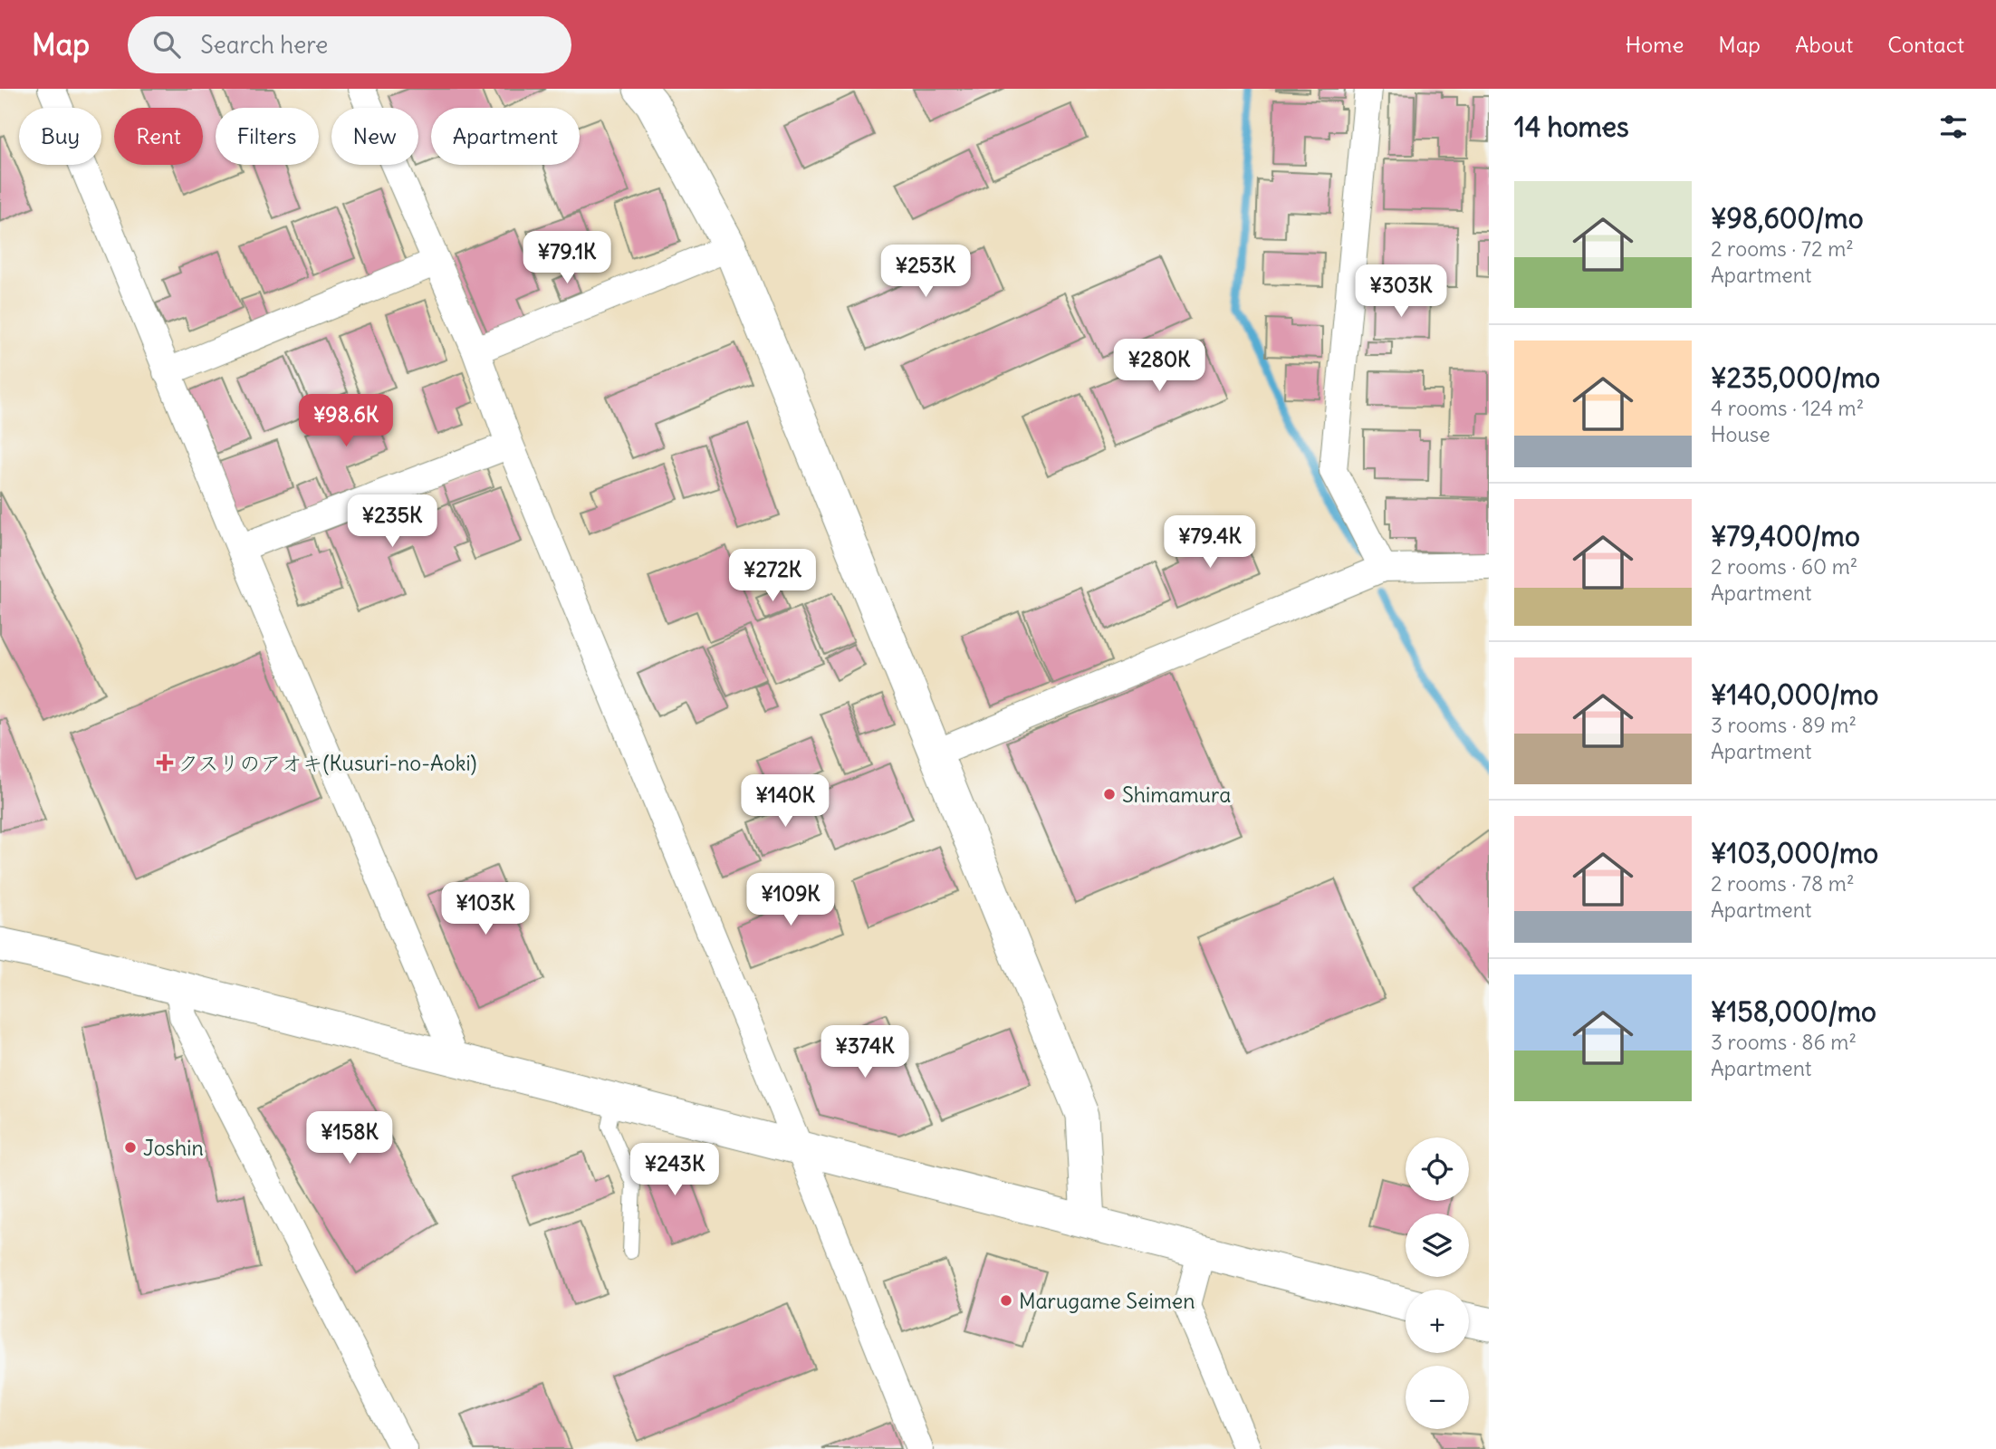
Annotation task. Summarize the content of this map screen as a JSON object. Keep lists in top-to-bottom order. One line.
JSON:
{"places":{"health":["クスリのアオキ(Kusuri-no-Aoki)"],"other":["Shimamura","Joshin","Marugame Seimen"]},"page":{"header":"Map","search":"Search here","nav":["Home","Map","About","Contact"],"heading":"14 homes","chip":["Buy","Rent","Filters","New","Apartment"],"list":[{"name":"¥98,600/mo","note":"2 rooms · 72 m² · Apartment"},{"name":"¥235,000/mo","note":"4 rooms · 124 m² · House"},{"name":"¥79,400/mo","note":"2 rooms · 60 m² · Apartment"},{"name":"¥140,000/mo","note":"3 rooms · 89 m² · Apartment"},{"name":"¥103,000/mo","note":"2 rooms · 78 m² · Apartment"},{"name":"¥158,000/mo","note":"3 rooms · 86 m² · Apartment"}],"price":["¥79.1K","¥253K","¥303K","¥280K","¥98.6K","¥235K","¥79.4K","¥272K","¥140K","¥109K","¥103K","¥374K","¥158K","¥243K"],"map_buttons":["+","−"]}}
